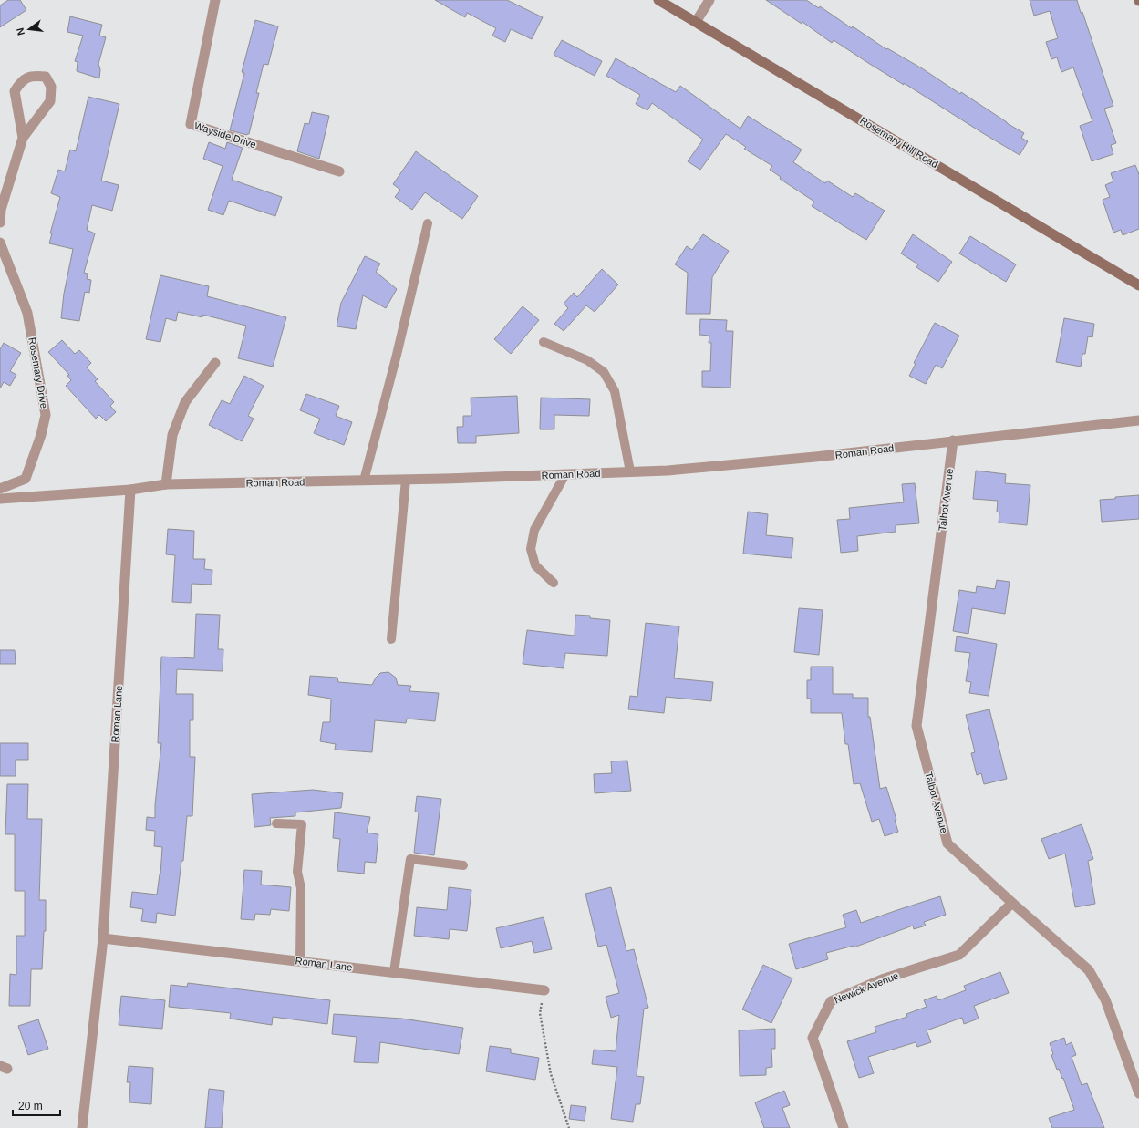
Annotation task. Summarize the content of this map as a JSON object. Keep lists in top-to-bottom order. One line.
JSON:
{"streets":{"main road":["Rosemary Hill Road"],"street":["Wayside Drive","Rosemary Drive","Roman Road","Talbot Avenue","Roman Lane","Newick Avenue"]},"crossings":[["Roman Road","Talbot Avenue"],["Roman Road","Roman Lane"],["Talbot Avenue","Newick Avenue"]],"scale_bar":"20 m","north":"left"}
